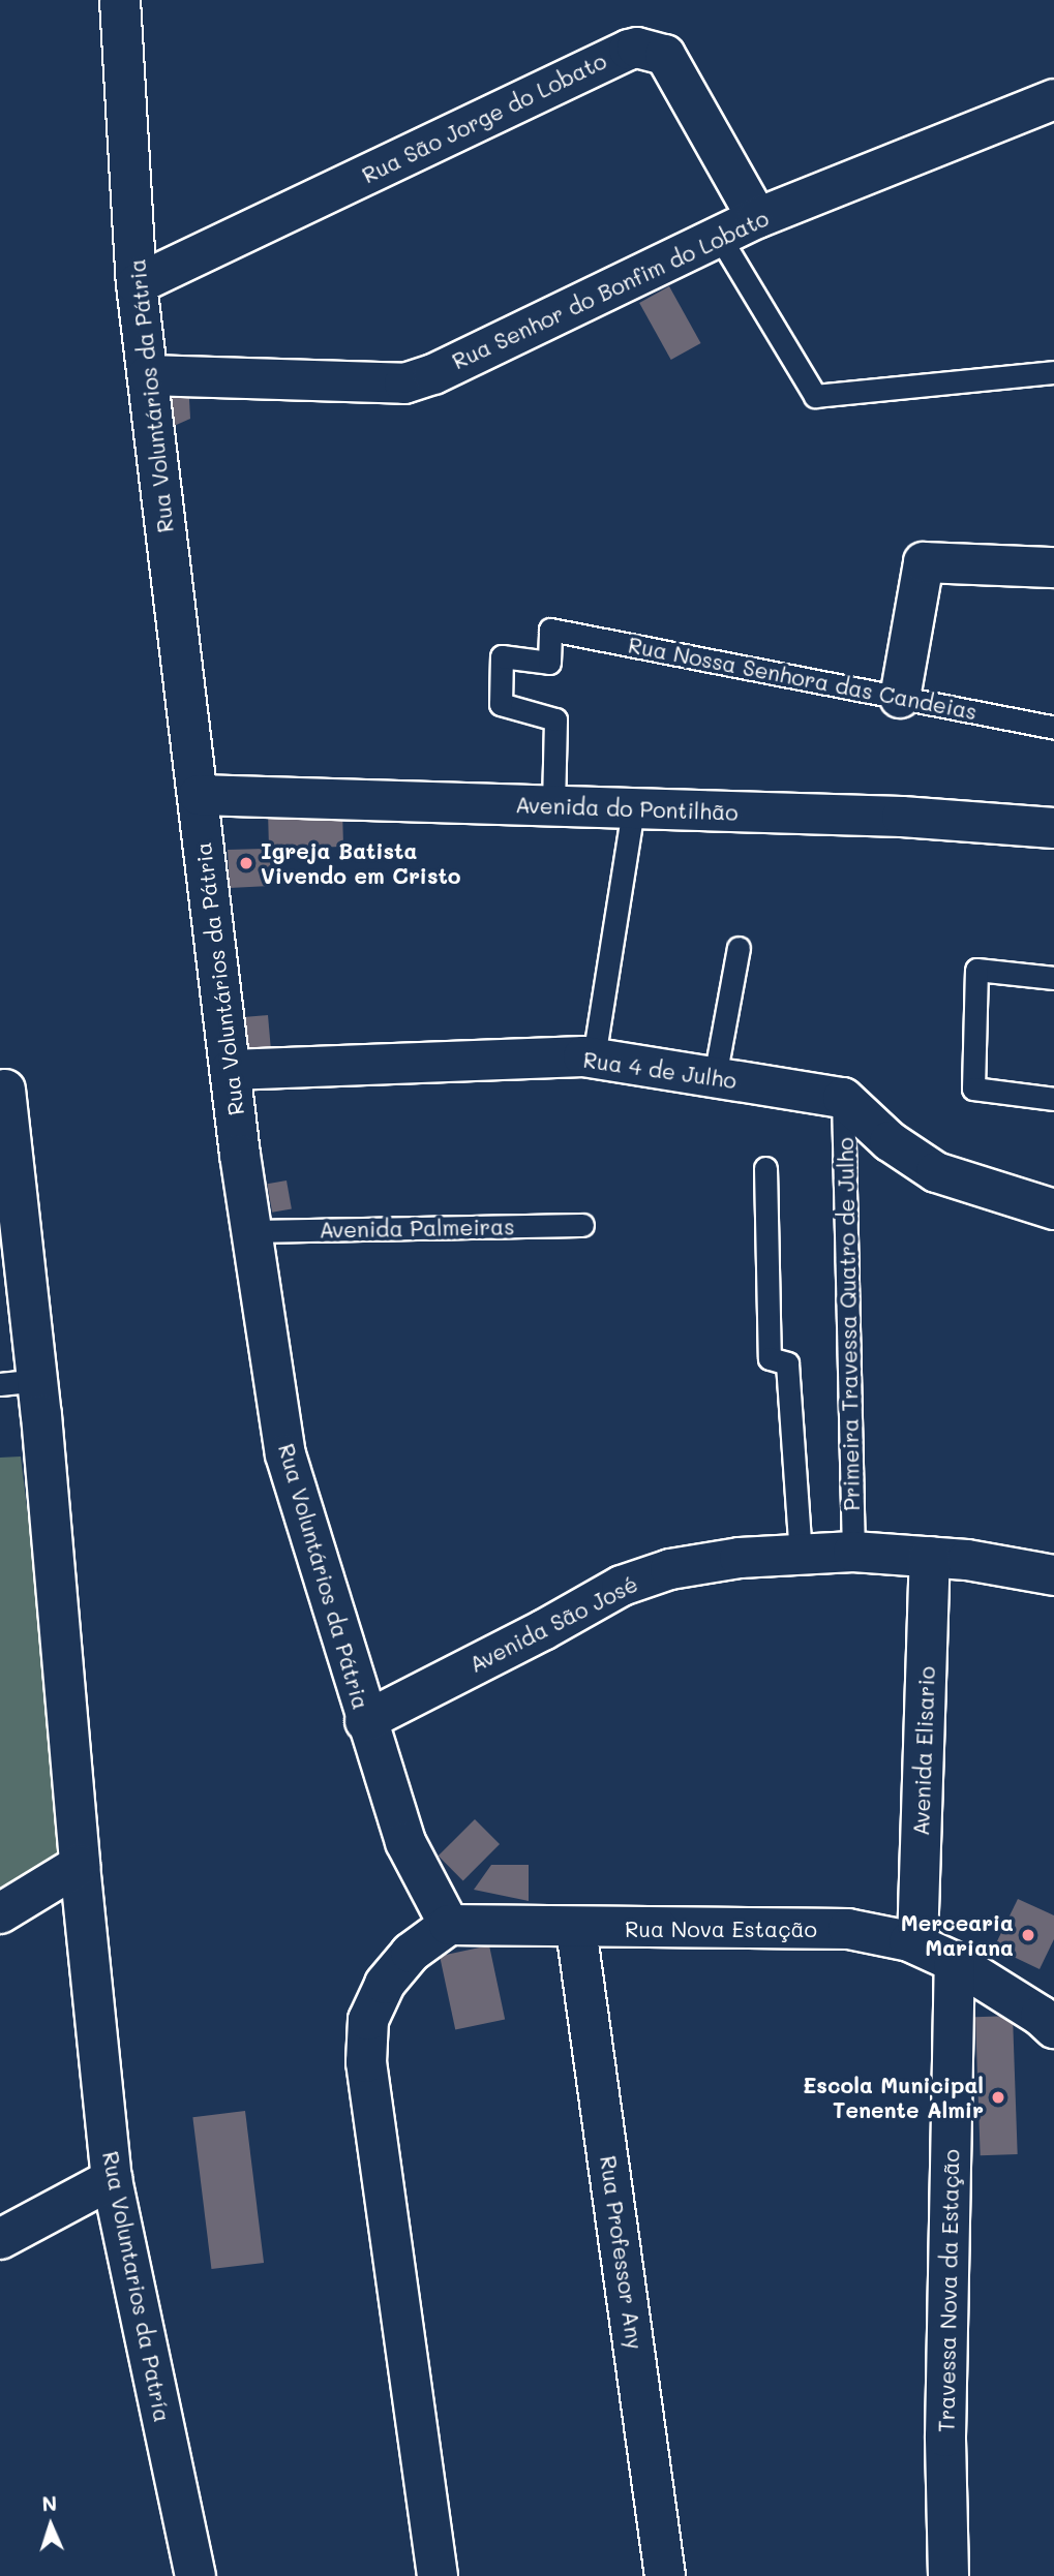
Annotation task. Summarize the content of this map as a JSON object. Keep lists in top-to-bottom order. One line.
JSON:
{"streets":{"street":["Rua São Jorge do Lobato","Rua Senhor do Bonfim do Lobato","Rua Voluntários da Pátria","Avenida do Pontilhão","Rua 4 de Julho","Avenida São José","Avenida Elisario","Rua Nova Estação","Rua Professor Any","Rua Voluntarios da Patría","Travessa Nova da Estação"],"lane":["Rua Nossa Senhora das Candeias","Avenida Palmeiras","Primeira Travessa Quatro de Julho"]},"crossings":[["Rua São Jorge do Lobato","Rua Senhor do Bonfim do Lobato"],["Rua São Jorge do Lobato","Rua Voluntários da Pátria"],["Rua Senhor do Bonfim do Lobato","Rua Voluntários da Pátria"],["Rua Voluntários da Pátria","Avenida do Pontilhão"],["Rua Voluntários da Pátria","Rua 4 de Julho"],["Rua Voluntários da Pátria","Avenida Palmeiras"],["Rua Voluntários da Pátria","Avenida São José"],["Rua Voluntários da Pátria","Rua Nova Estação"],["Rua Nossa Senhora das Candeias","Avenida do Pontilhão"],["Rua 4 de Julho","Primeira Travessa Quatro de Julho"],["Primeira Travessa Quatro de Julho","Avenida São José"],["Avenida São José","Avenida Elisario"],["Avenida Elisario","Rua Nova Estação"],["Rua Nova Estação","Rua Professor Any"],["Rua Nova Estação","Travessa Nova da Estação"]],"places":["Igreja Batista Vivendo em Cristo","Mercearia Mariana","Escola Municipal Tenente Almir"],"north":"top"}
